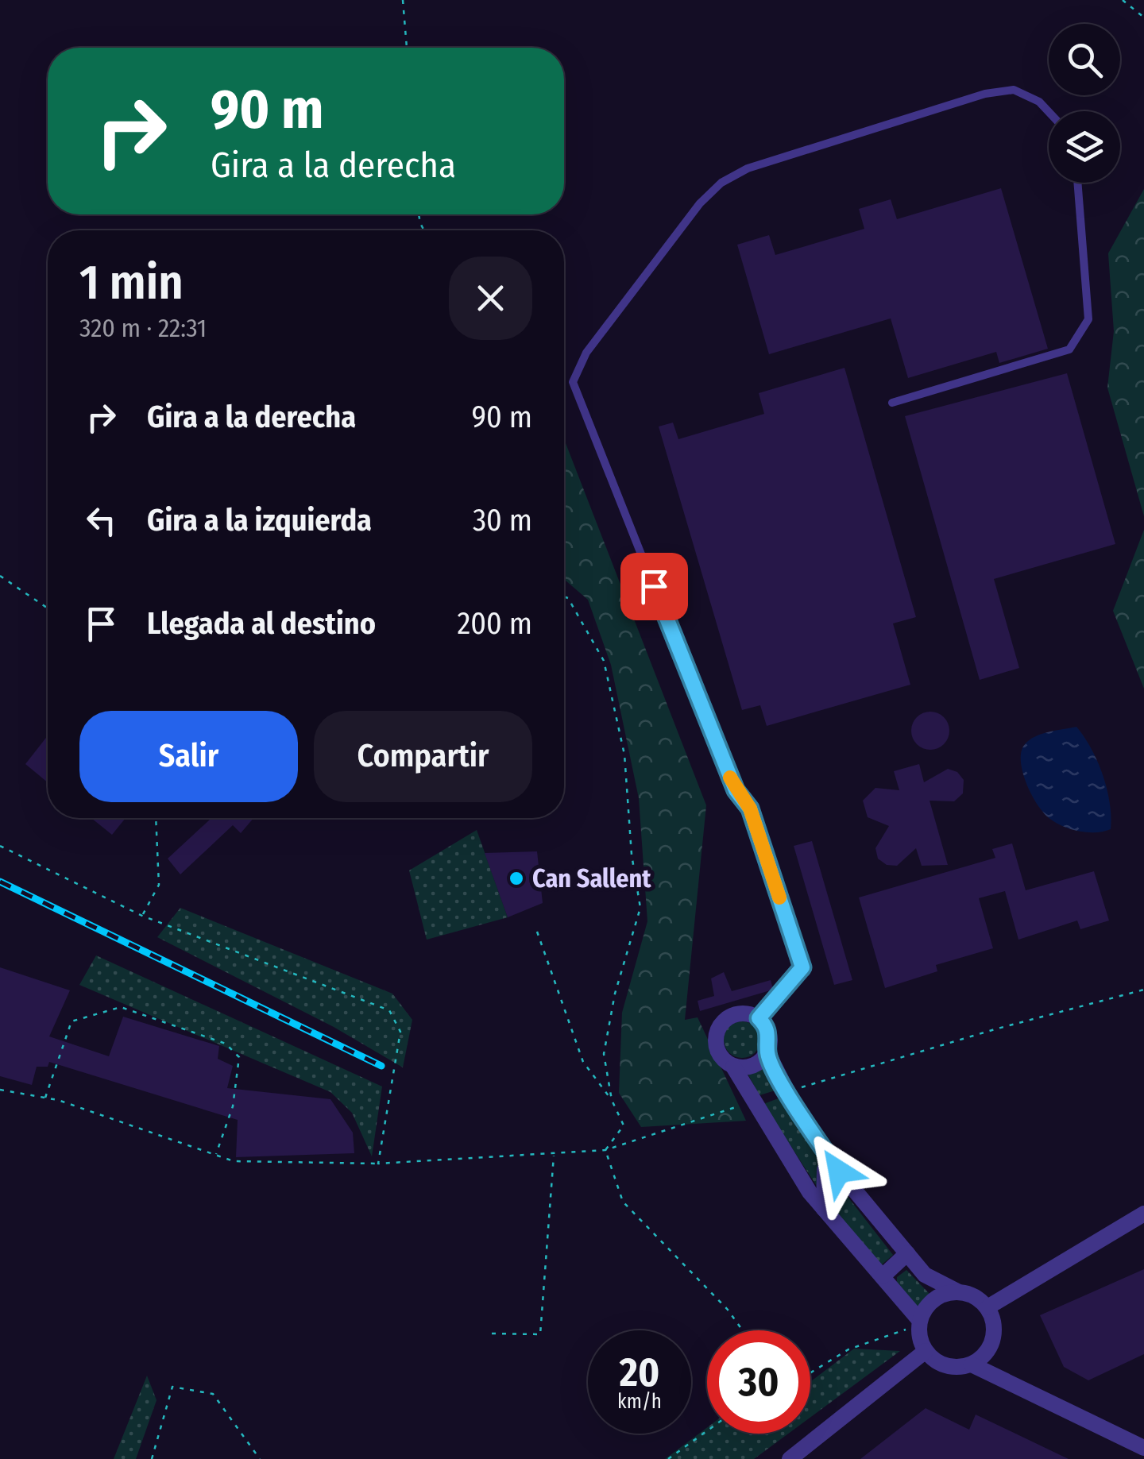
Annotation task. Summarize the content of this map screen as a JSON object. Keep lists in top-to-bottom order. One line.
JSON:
{"places":["Can Sallent"],"page":{"turn":["90 m","Gira a la derecha"],"heading":["1 min","320 m · 22:31"],"list":[{"name":"Gira a la derecha","value":"90 m"},{"name":"Gira a la izquierda","value":"30 m"},{"name":"Llegada al destino","value":"200 m"}],"buttons":["Salir","Compartir"],"speed":"20 km/h","limit":"30"}}
